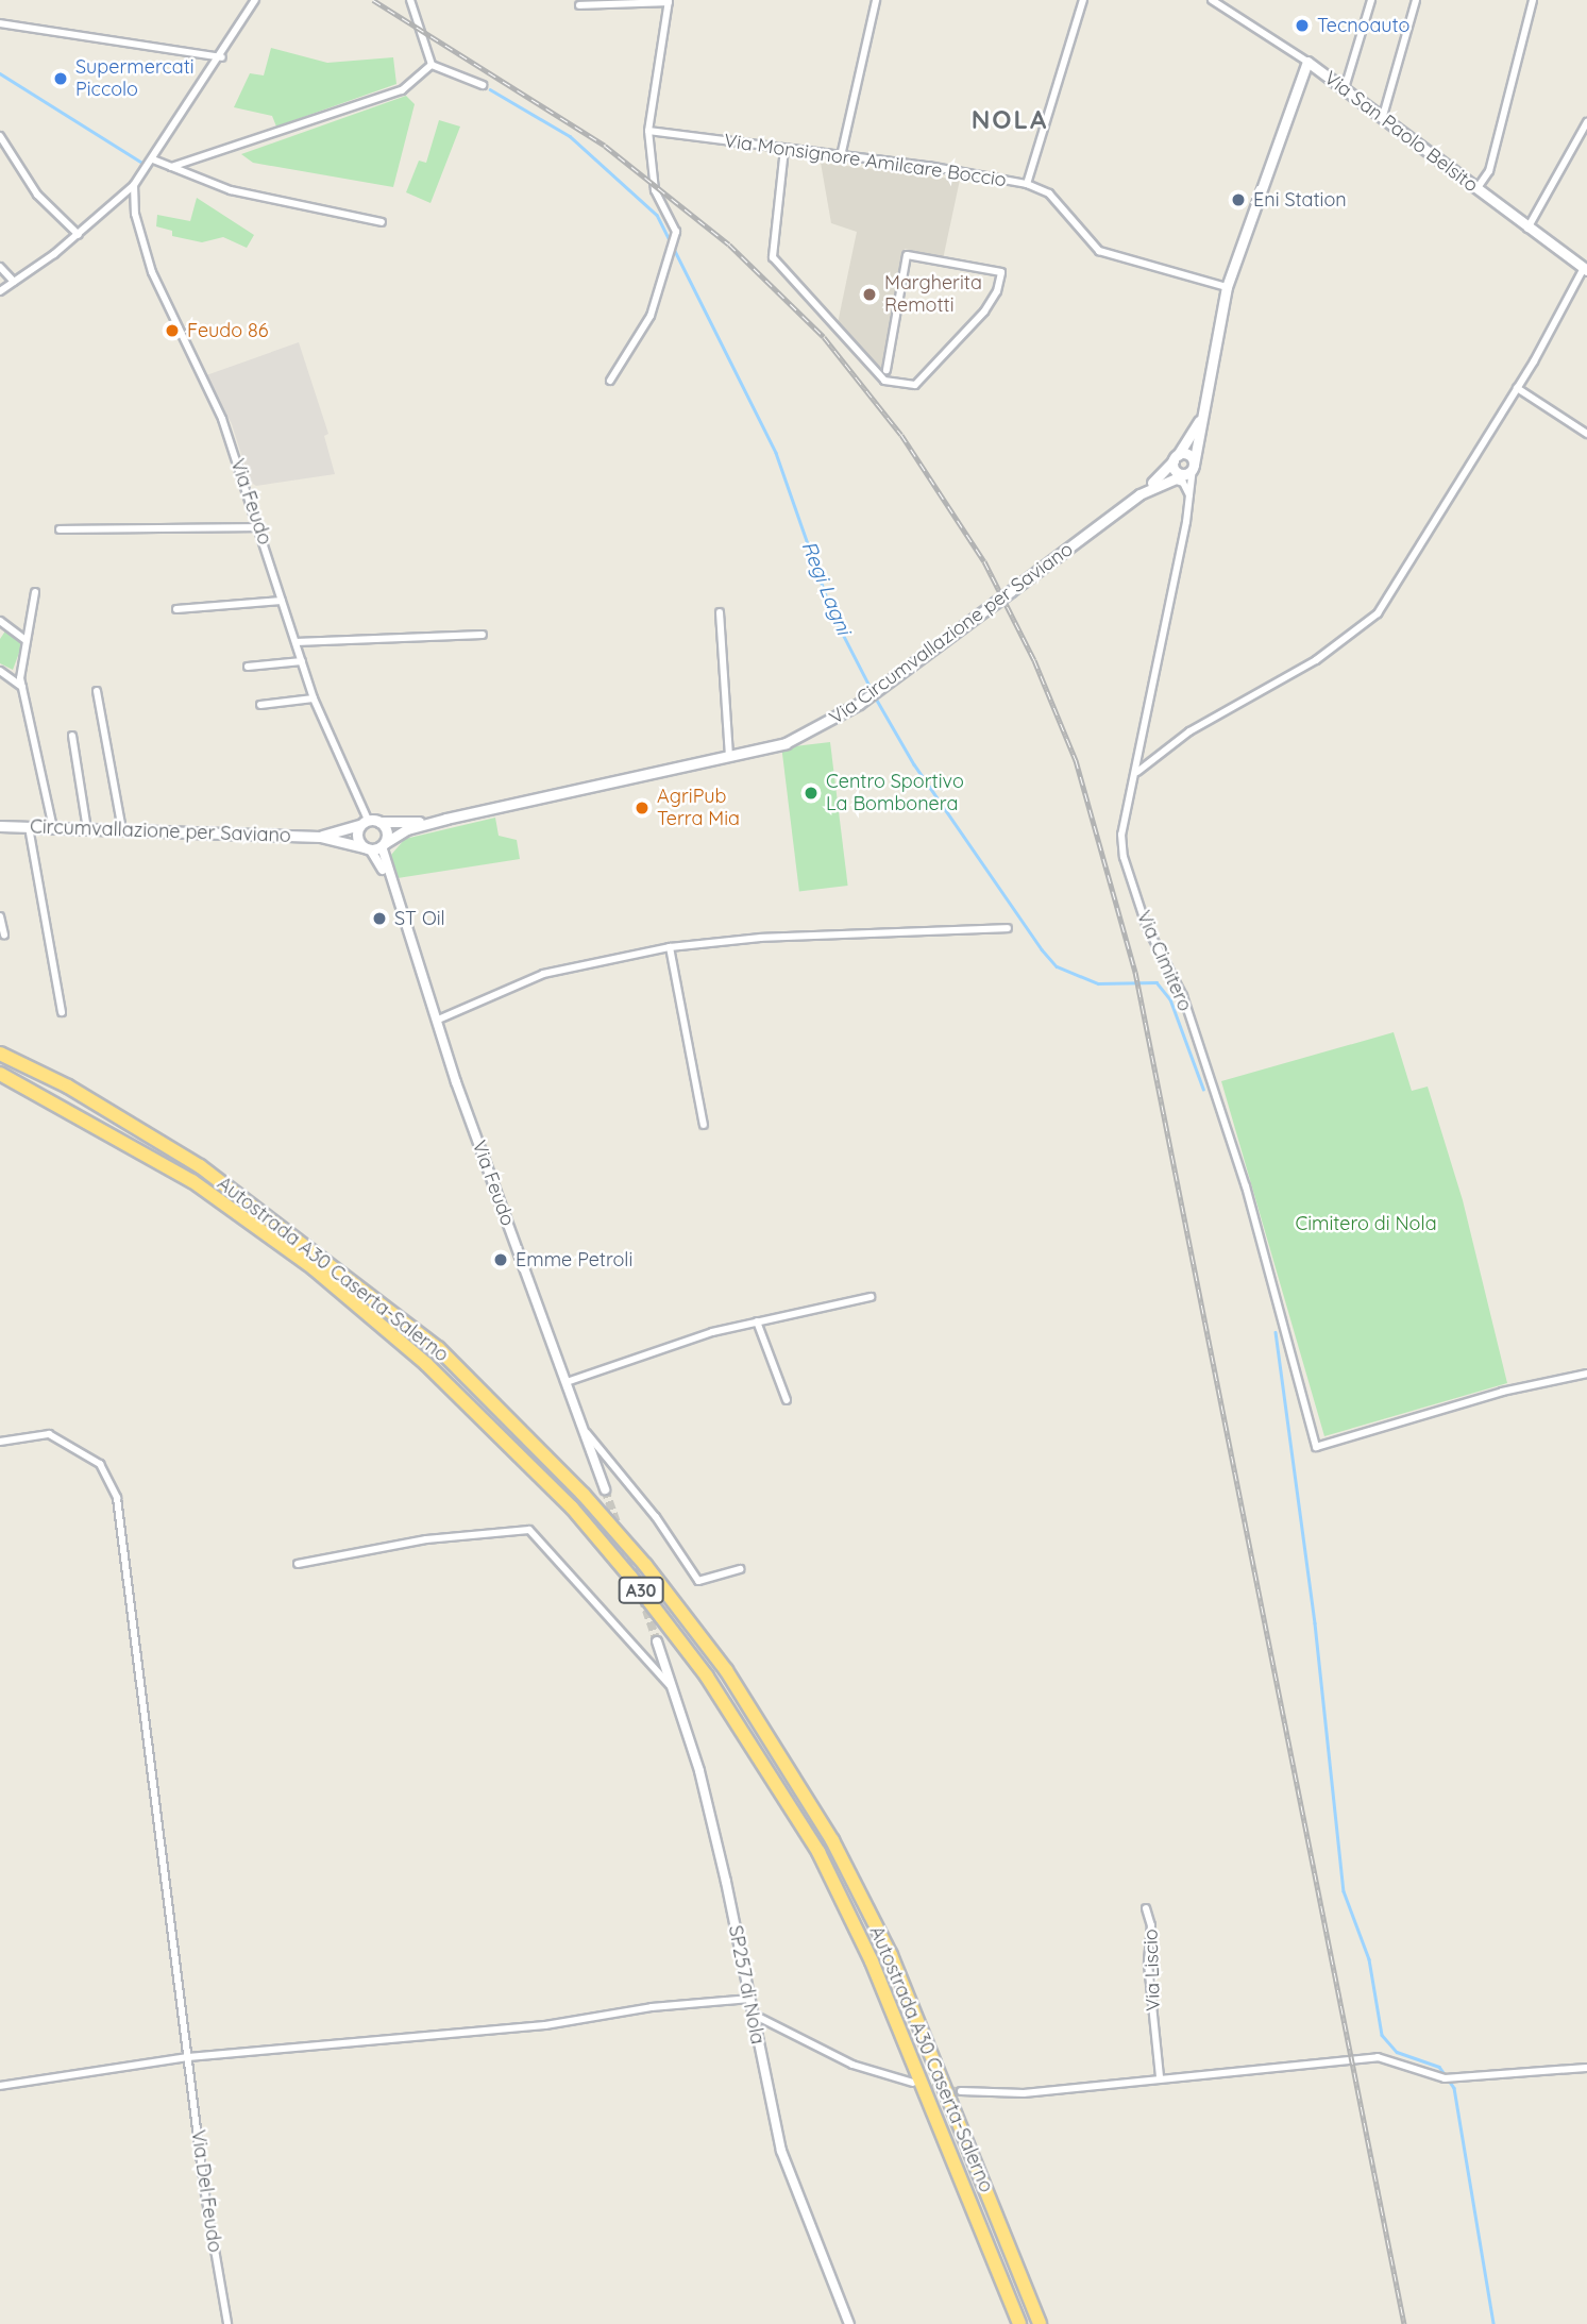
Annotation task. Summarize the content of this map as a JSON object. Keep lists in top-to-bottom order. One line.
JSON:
{"streets":{"highway":["Autostrada A30 Caserta-Salerno","A30"],"main road":["Via San Paolo Belsito","Via Circumvallazione per Saviano","Circumvallazione per Saviano"],"street":["Via Monsignore Amilcare Boccio","Via Feudo","Via Cimitero","Via Liscio","SP257 di Nola","Via Del Feudo"]},"crossings":[["Via San Paolo Belsito","Via Circumvallazione per Saviano"],["Via Monsignore Amilcare Boccio","Via Circumvallazione per Saviano"],["Via Feudo","Via Circumvallazione per Saviano"],["Via Feudo","Circumvallazione per Saviano"],["Via Circumvallazione per Saviano","Circumvallazione per Saviano"],["Via Circumvallazione per Saviano","Via Cimitero"]],"districts":["NOLA"],"water":["Regi Lagni"],"parks":["Cimitero di Nola"],"places":["Tecnoauto","Supermercati Piccolo","Eni Station","Margherita Remotti","Feudo 86","Centro Sportivo La Bombonera","AgriPub Terra Mia","ST Oil","Emme Petroli"]}
